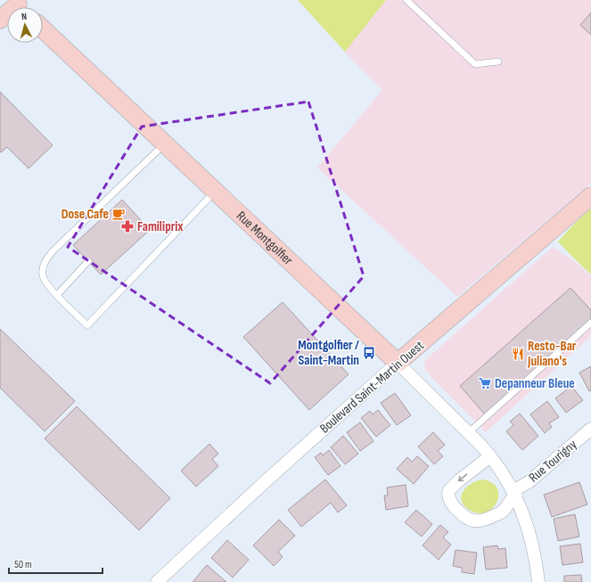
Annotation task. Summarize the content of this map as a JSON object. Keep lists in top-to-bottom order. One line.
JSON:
{"streets":{"main road":["Rue Montgolfier","Boulevard Saint-Martin Ouest"],"street":["Rue Tourigny"]},"crossings":[["Rue Montgolfier","Boulevard Saint-Martin Ouest"],["Rue Montgolfier","Rue Tourigny"]],"places":{"cafe":["Dose Cafe"],"pharmacy":["Familiprix"],"bus stop":["Montgolfier / Saint-Martin"],"restaurant":["Resto-Bar Juliano's"],"supermarket":["Depanneur Bleue"]},"scale_bar":"50 m","north":"top"}
